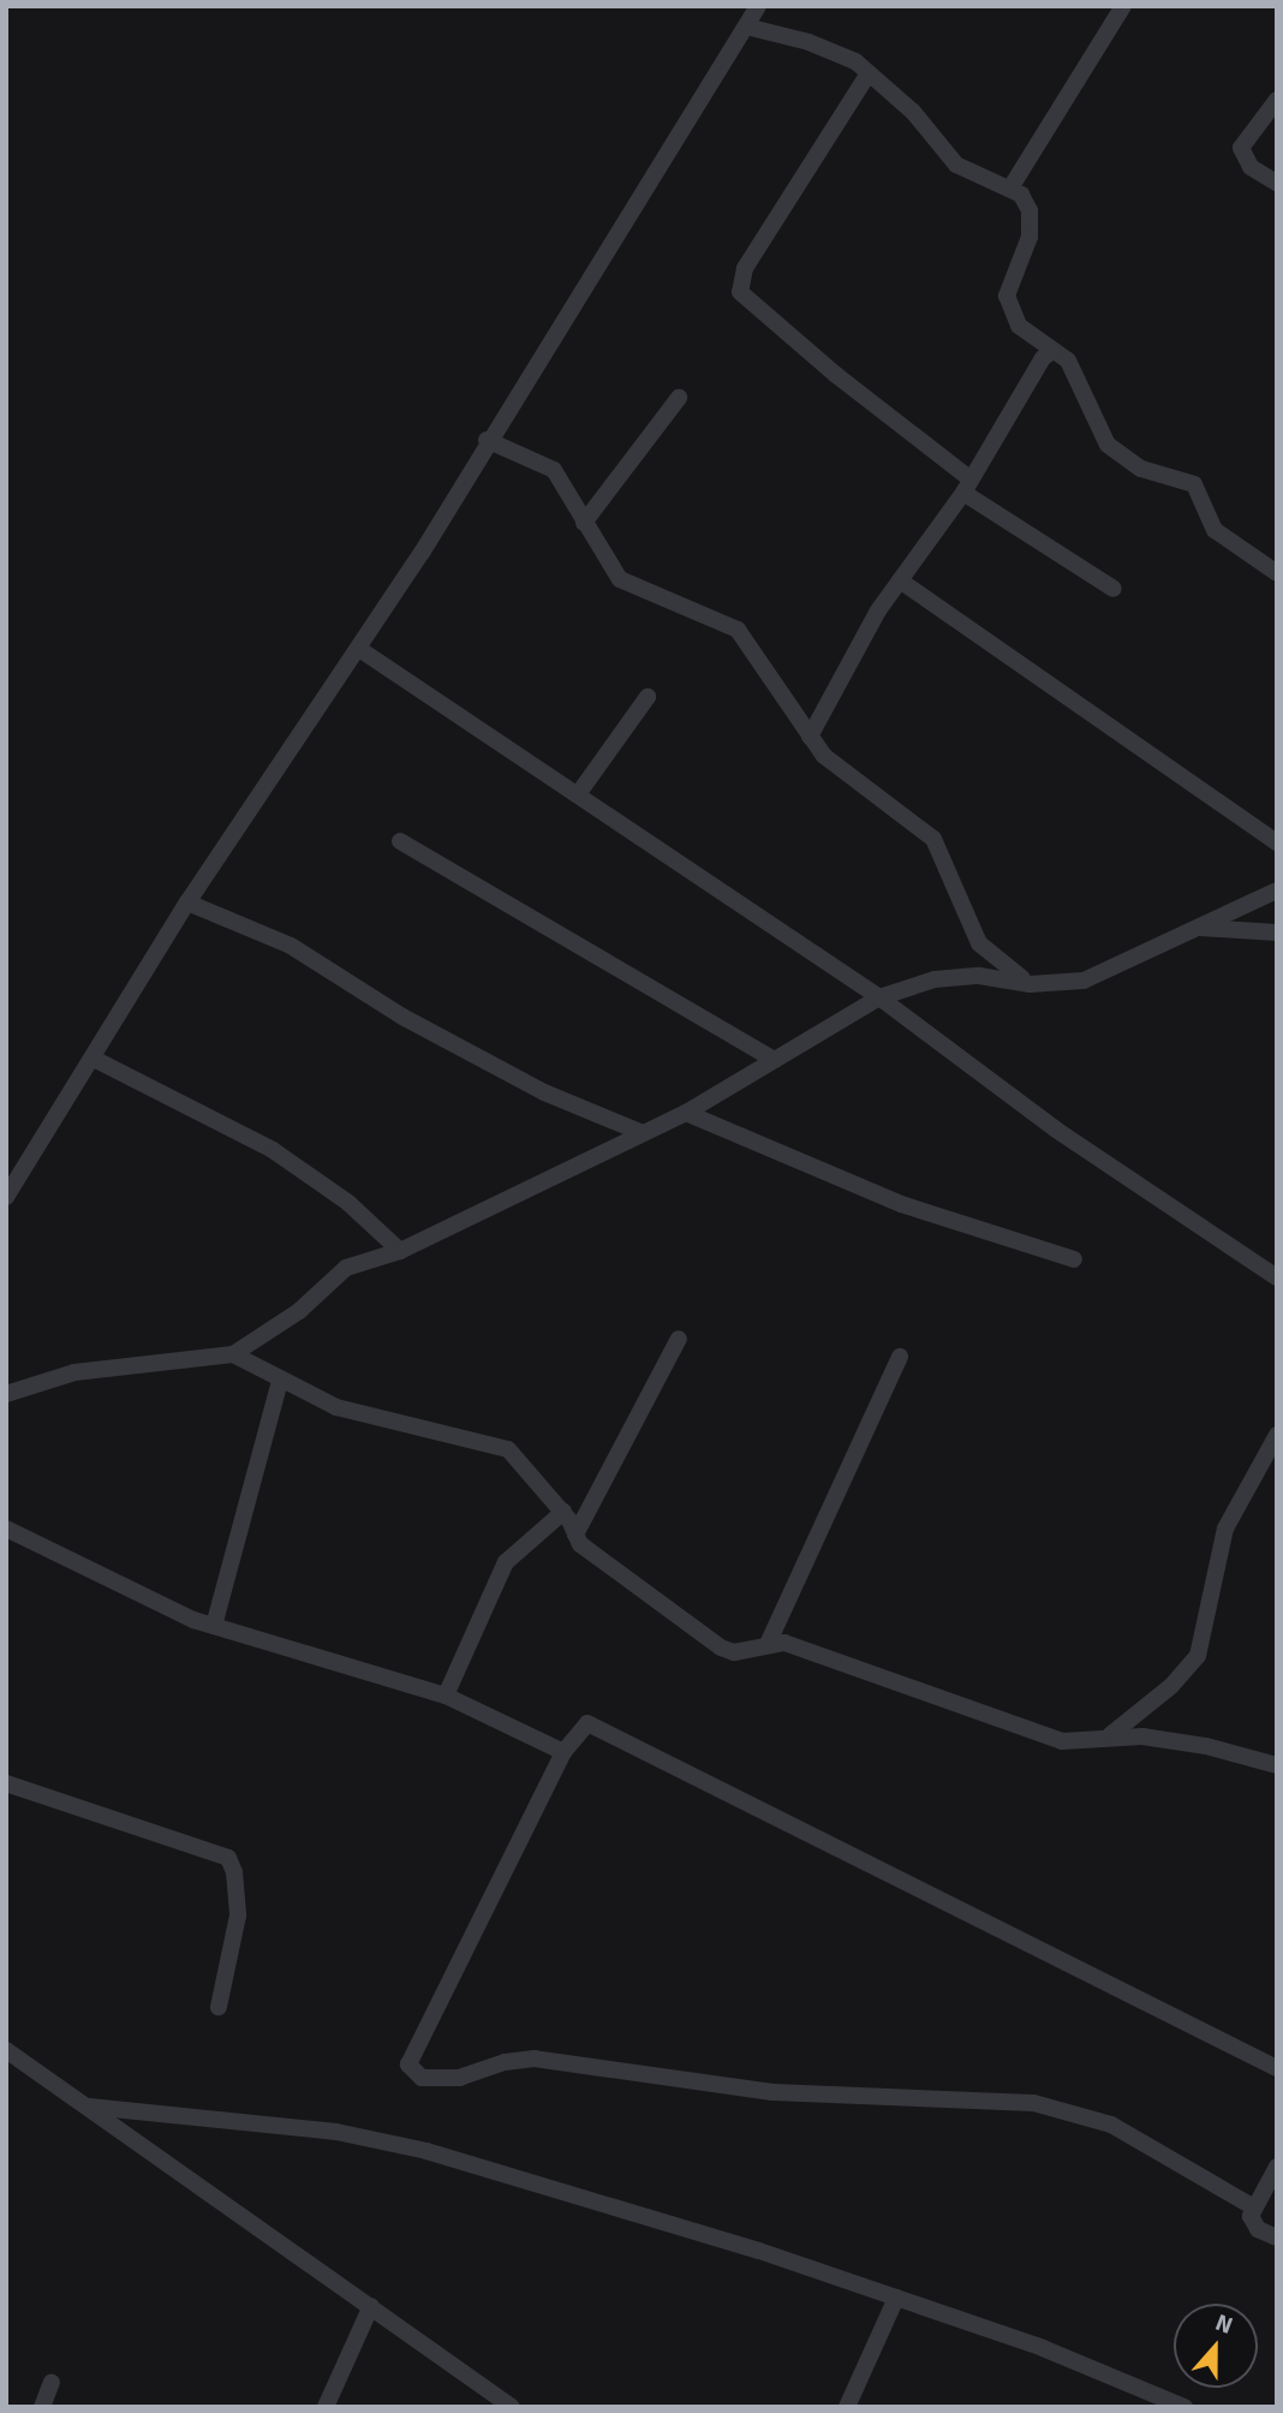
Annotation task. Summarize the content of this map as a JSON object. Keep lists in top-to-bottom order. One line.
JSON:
{"north":"top"}
